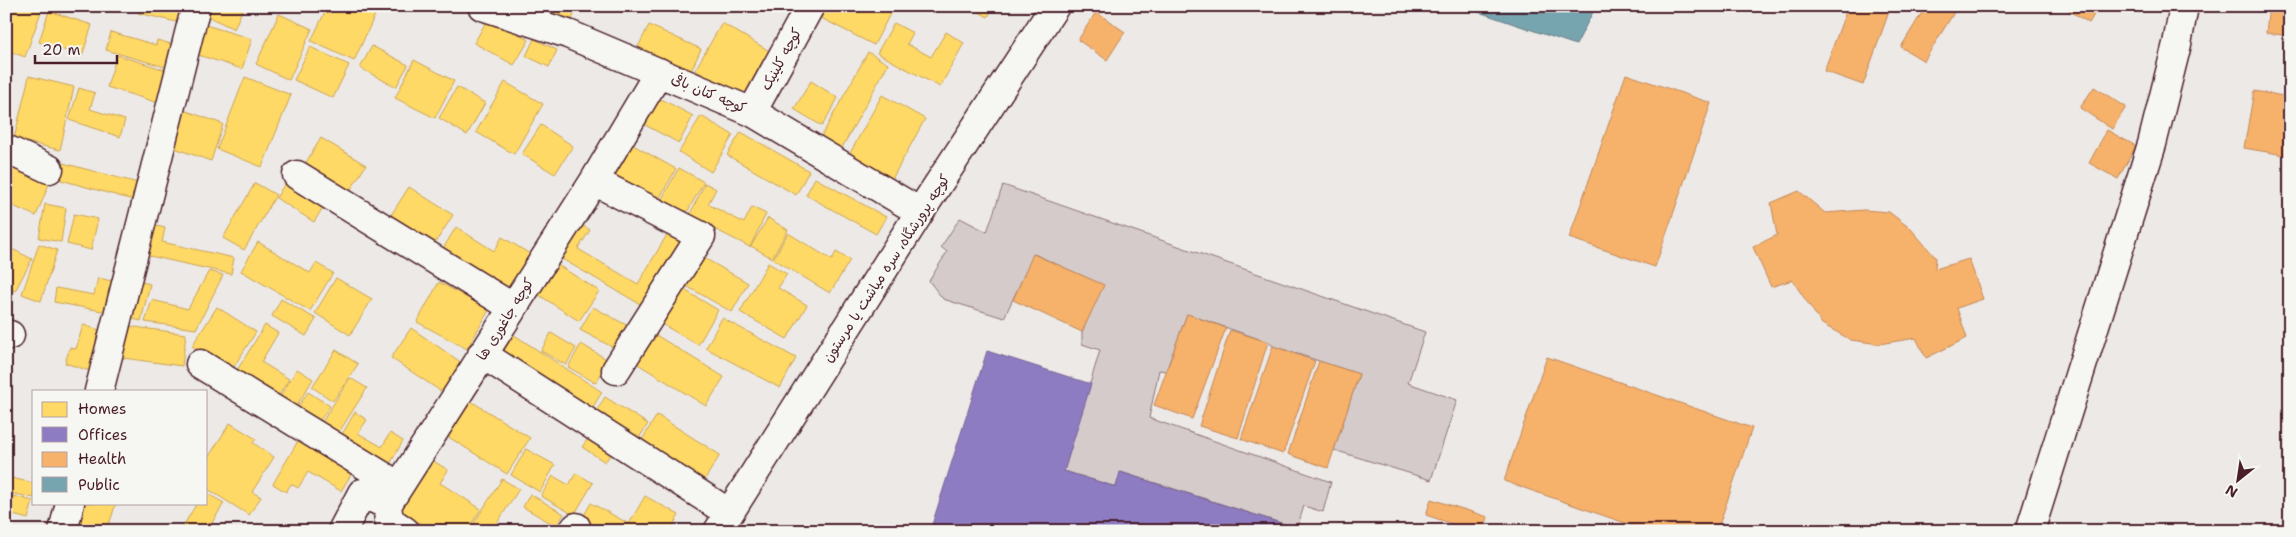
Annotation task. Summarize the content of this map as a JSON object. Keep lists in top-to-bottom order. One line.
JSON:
{"streets":{"street":["کوچه کلینیک","کوچه کتان بافی","کوچه پرورشگاه، سره میاشت یا مرستون","کوچه جاغوری ها"]},"crossings":[["کوچه کلینیک","کوچه کتان بافی"],["کوچه کتان بافی","کوچه پرورشگاه، سره میاشت یا مرستون"],["کوچه کتان بافی","کوچه جاغوری ها"]],"legend":["Homes","Offices","Health","Public"],"scale_bar":"20 m","north":"bottom left"}
